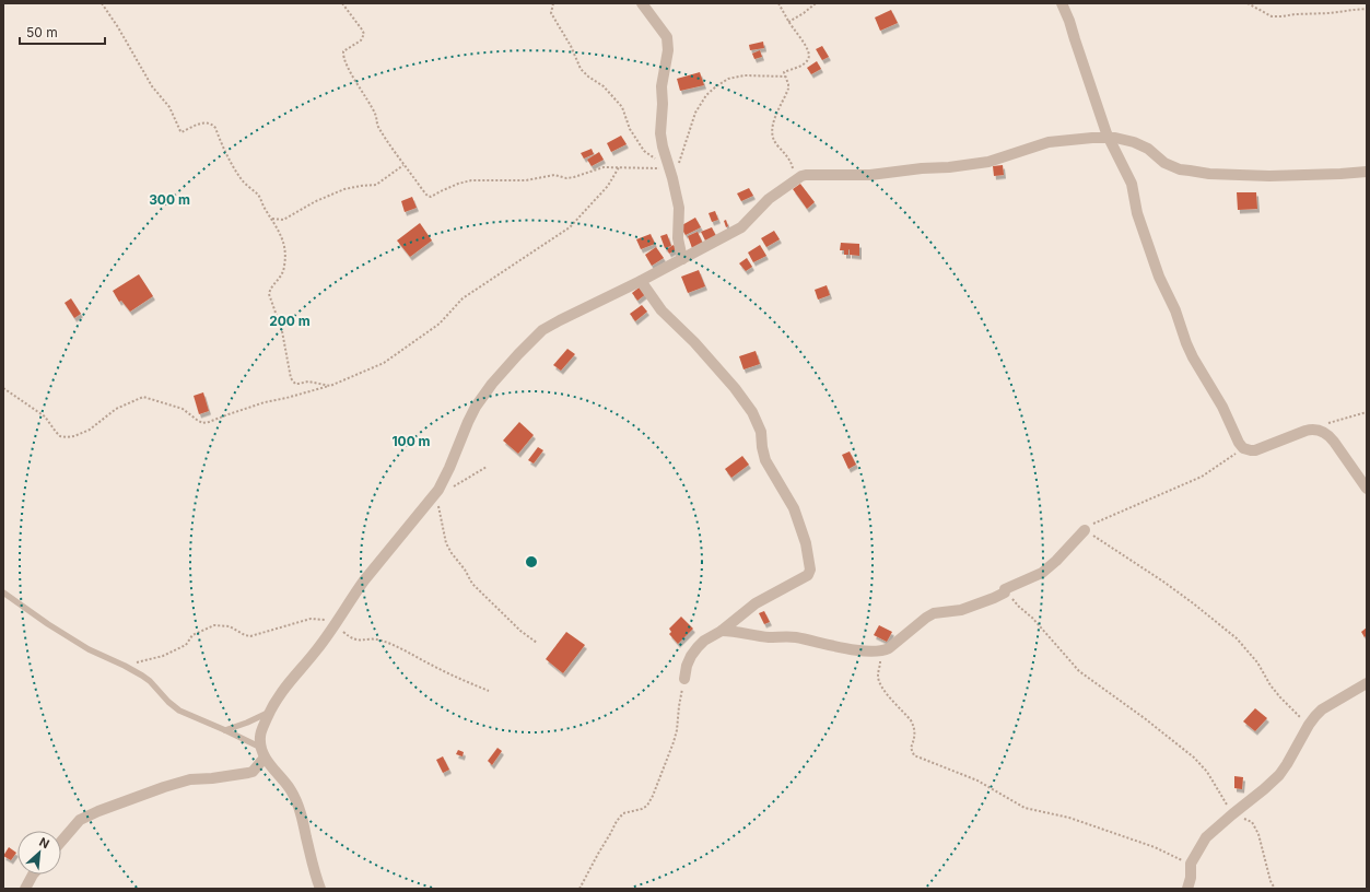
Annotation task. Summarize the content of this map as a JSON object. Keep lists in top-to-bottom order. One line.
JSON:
{"scale_bar":"50 m","north":"top right","rings":["300 m","200 m","100 m"]}
